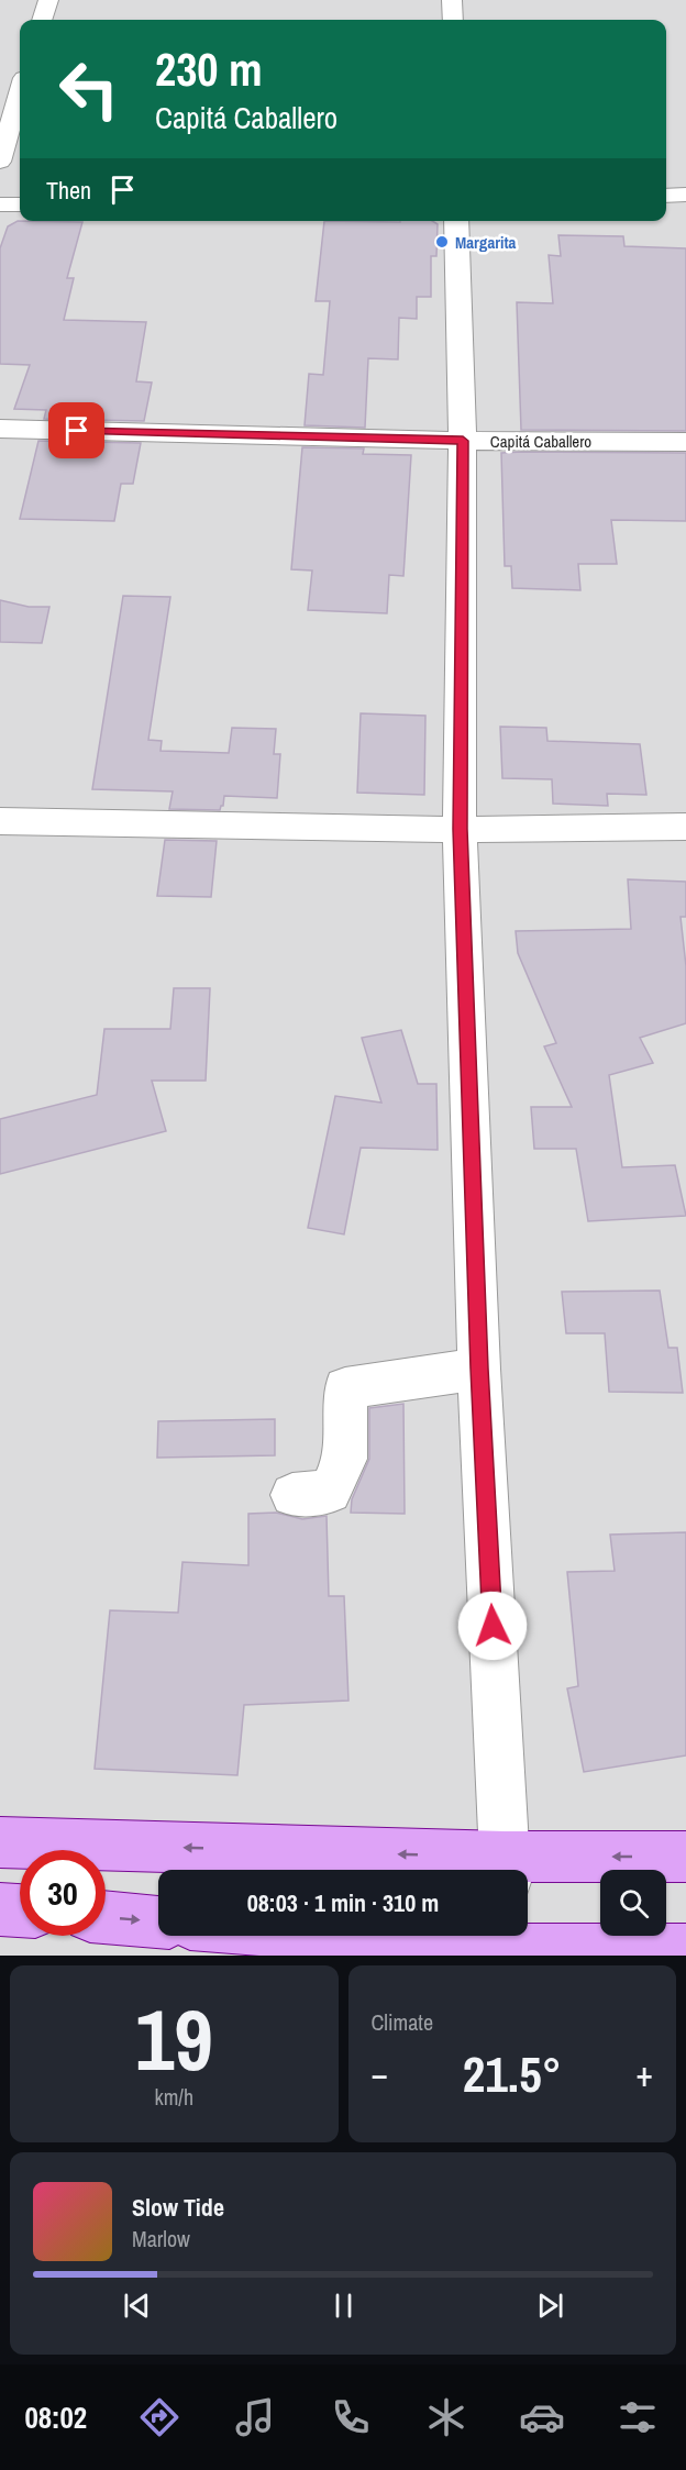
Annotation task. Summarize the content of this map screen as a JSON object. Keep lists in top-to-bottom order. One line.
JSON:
{"streets":{"street":["Capitá Caballero"]},"places":["Margarita"],"page":{"turn":["230 m","Capitá Caballero"],"then":"Then","limit":"30","trip":"08:03 · 1 min · 310 m","tile":[["19","km/h"],"Climate"],"heat":["−","21.5°","+"],"song":["Slow Tide","Marlow"],"tabs":"08:02"}}
